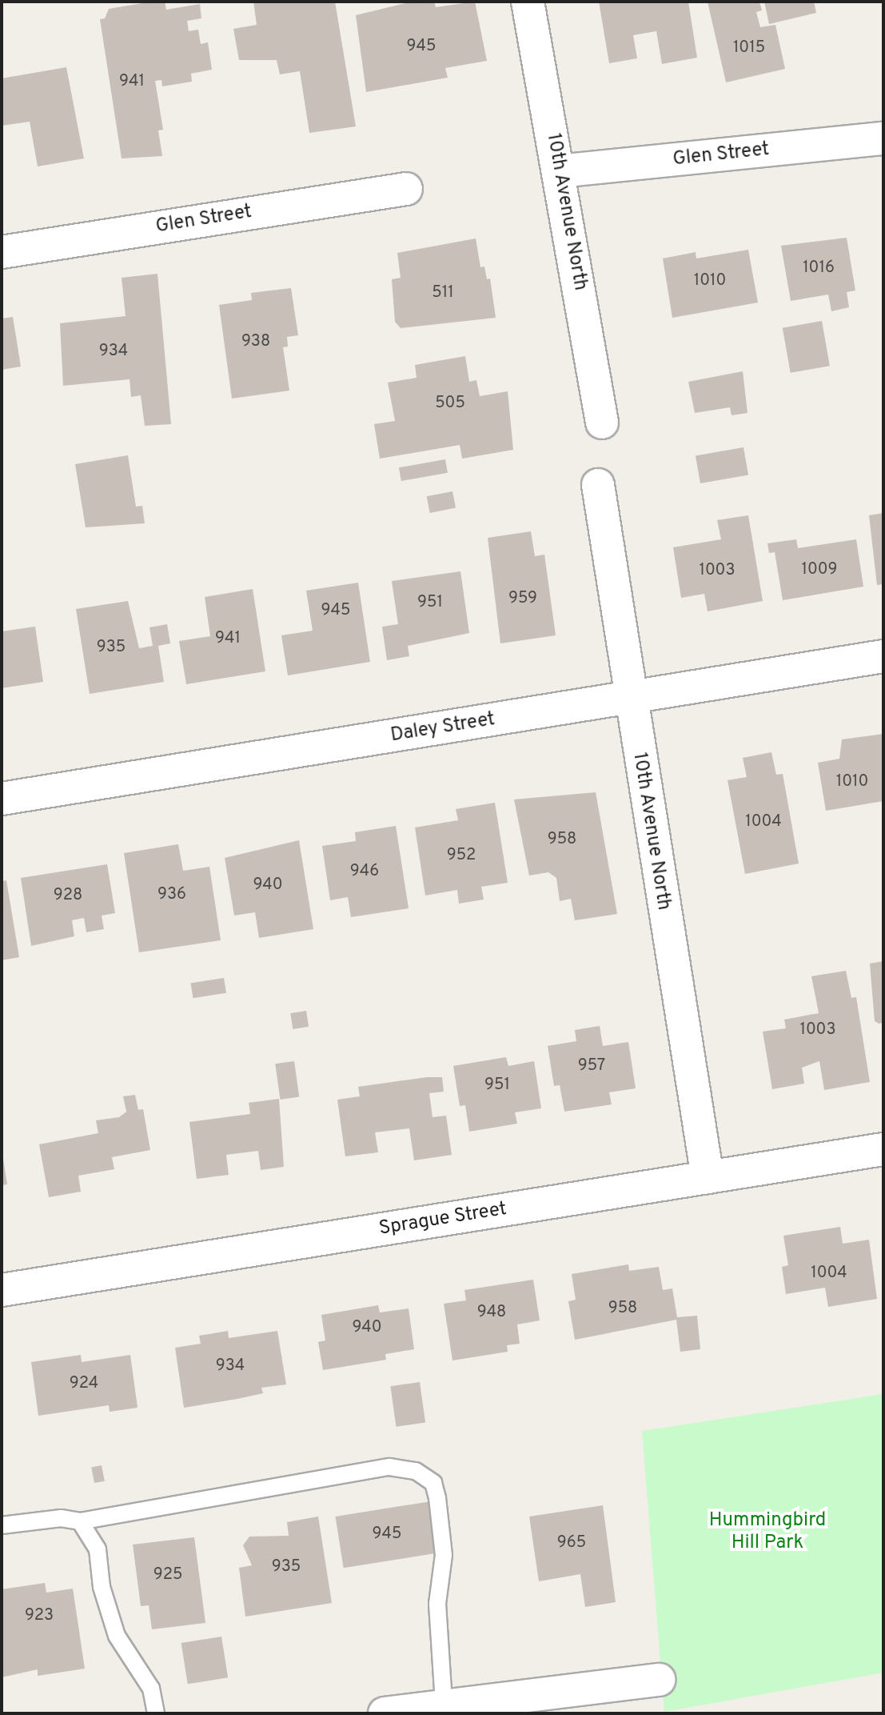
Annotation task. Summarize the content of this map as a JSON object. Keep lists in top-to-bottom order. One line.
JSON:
{"streets":{"street":["Glen Street","10th Avenue North","Daley Street","Sprague Street"]},"crossings":[["Glen Street","10th Avenue North"],["10th Avenue North","Daley Street"],["10th Avenue North","Sprague Street"]],"parks":["Hummingbird Hill Park"],"house_numbers":["945","1015","941","1016","1010","511","938","934","505","1009","1003","959","951","945","941","935","1010","1004","958","952","946","940","936","928","1003","957","951","1004","958","948","940","934","924","945","965","935","925","923"]}
